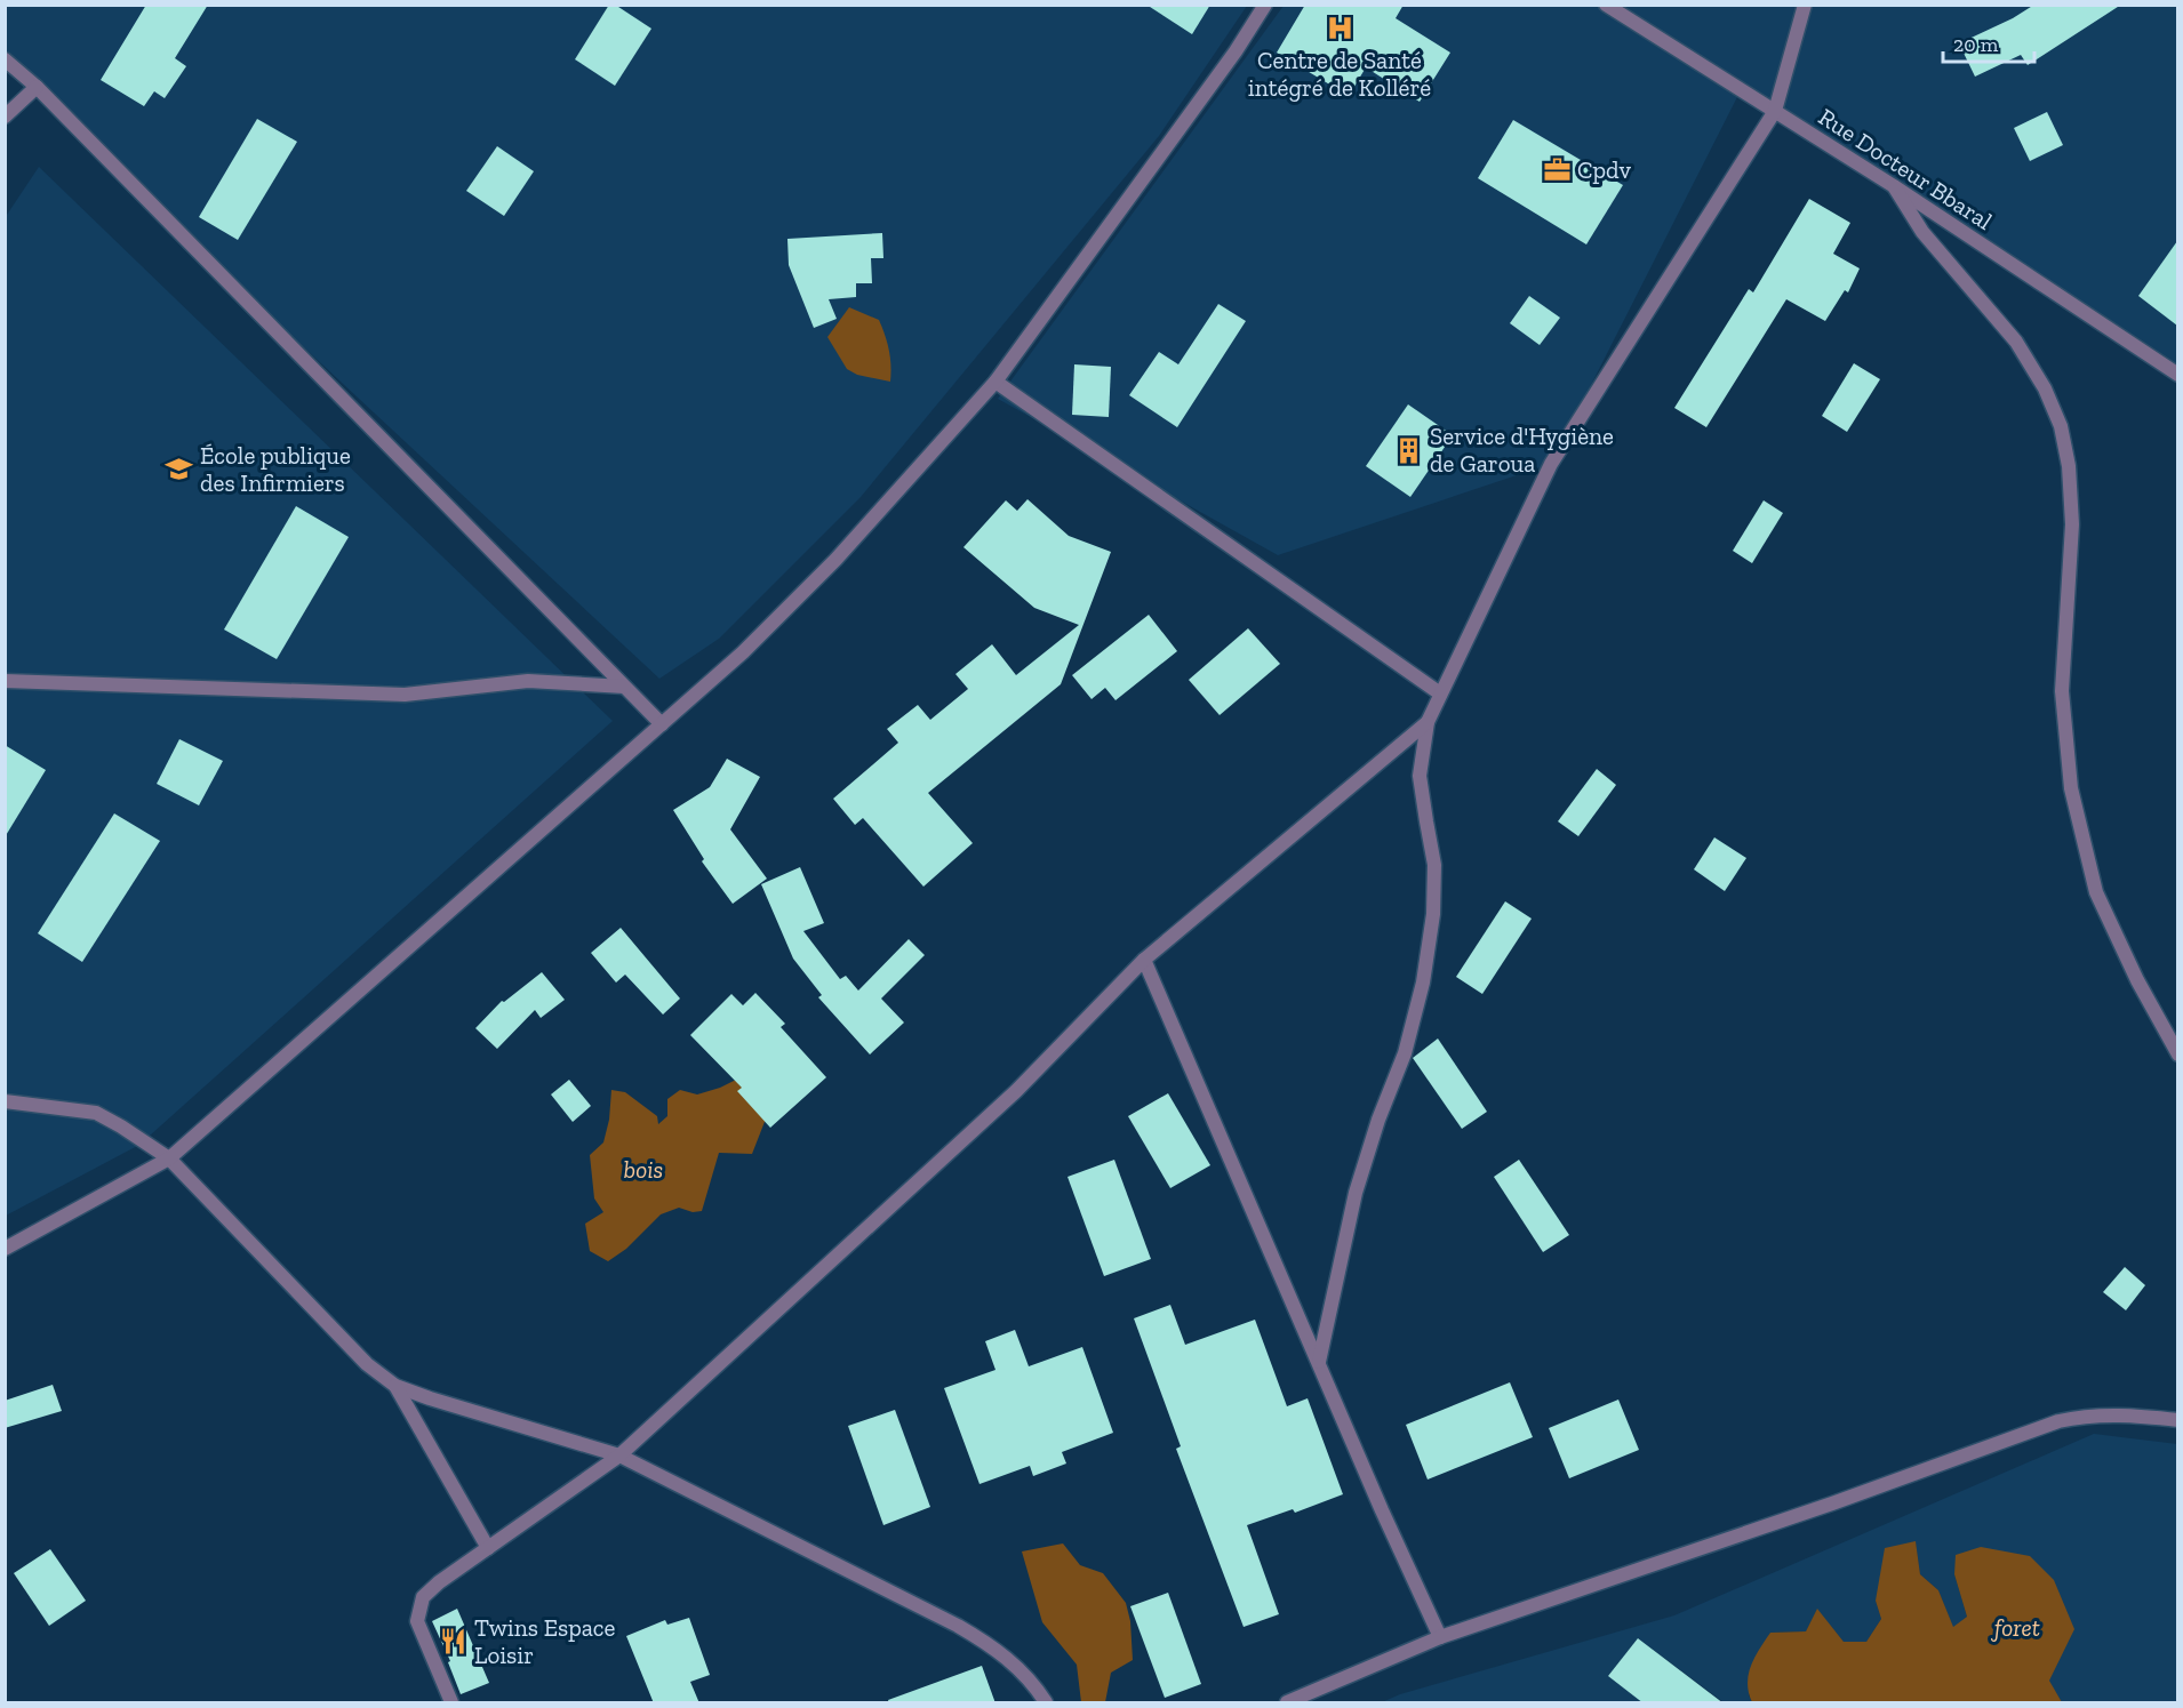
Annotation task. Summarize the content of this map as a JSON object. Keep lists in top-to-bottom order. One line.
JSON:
{"streets":{"street":["Rue Docteur Bbaral"]},"parks":["bois","foret"],"places":{"hospital":["Centre de Santé intégré de Kolléré"],"office":["Cpdv"],"building":["Service d'Hygiène de Garoua"],"school or university":["École publique des Infirmiers"],"restaurant":["Twins Espace Loisir"]},"scale_bar":"20 m"}
